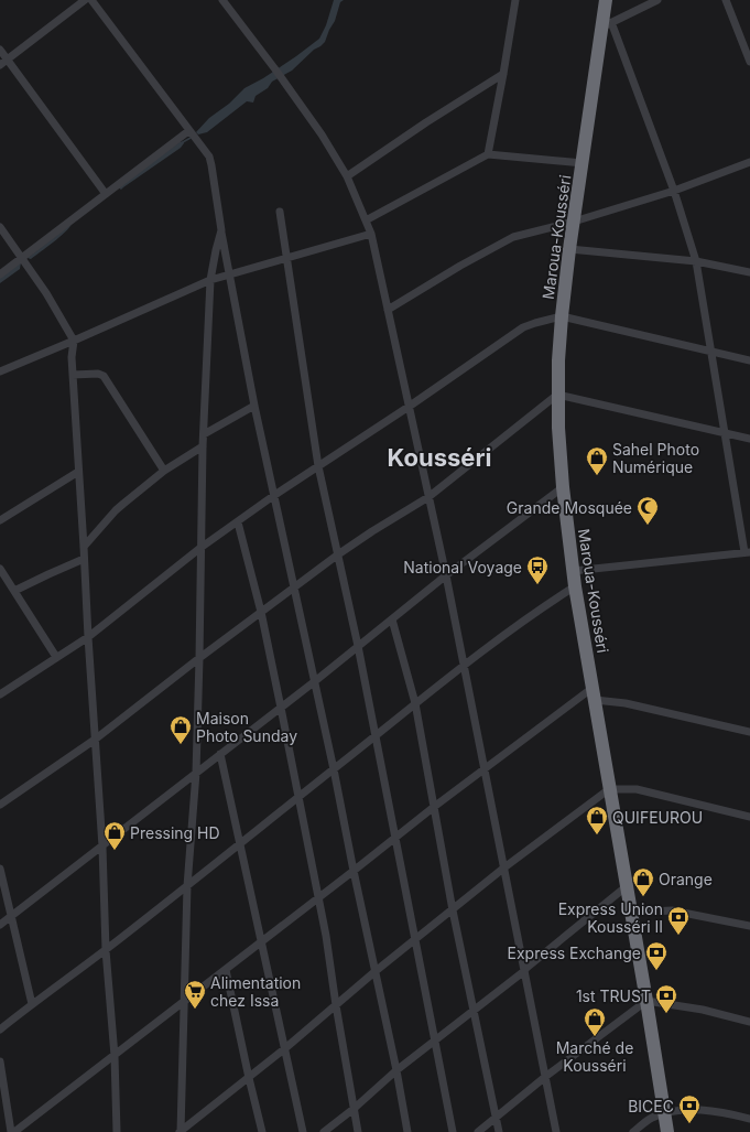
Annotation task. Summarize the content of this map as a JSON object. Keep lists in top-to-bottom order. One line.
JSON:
{"streets":{"highway":["Maroua-Kousséri"]},"districts":["Kousséri"],"places":{"shop":["Sahel Photo Numérique","Maison Photo Sunday","QUIFEUROU","Pressing HD","Orange","Marché de Kousséri"],"mosque":["Grande Mosquée"],"bus stop":["National Voyage"],"bank":["Express Union Kousséri II","Express Exchange","1st TRUST","BICEC"],"supermarket":["Alimentation chez Issa"]}}
